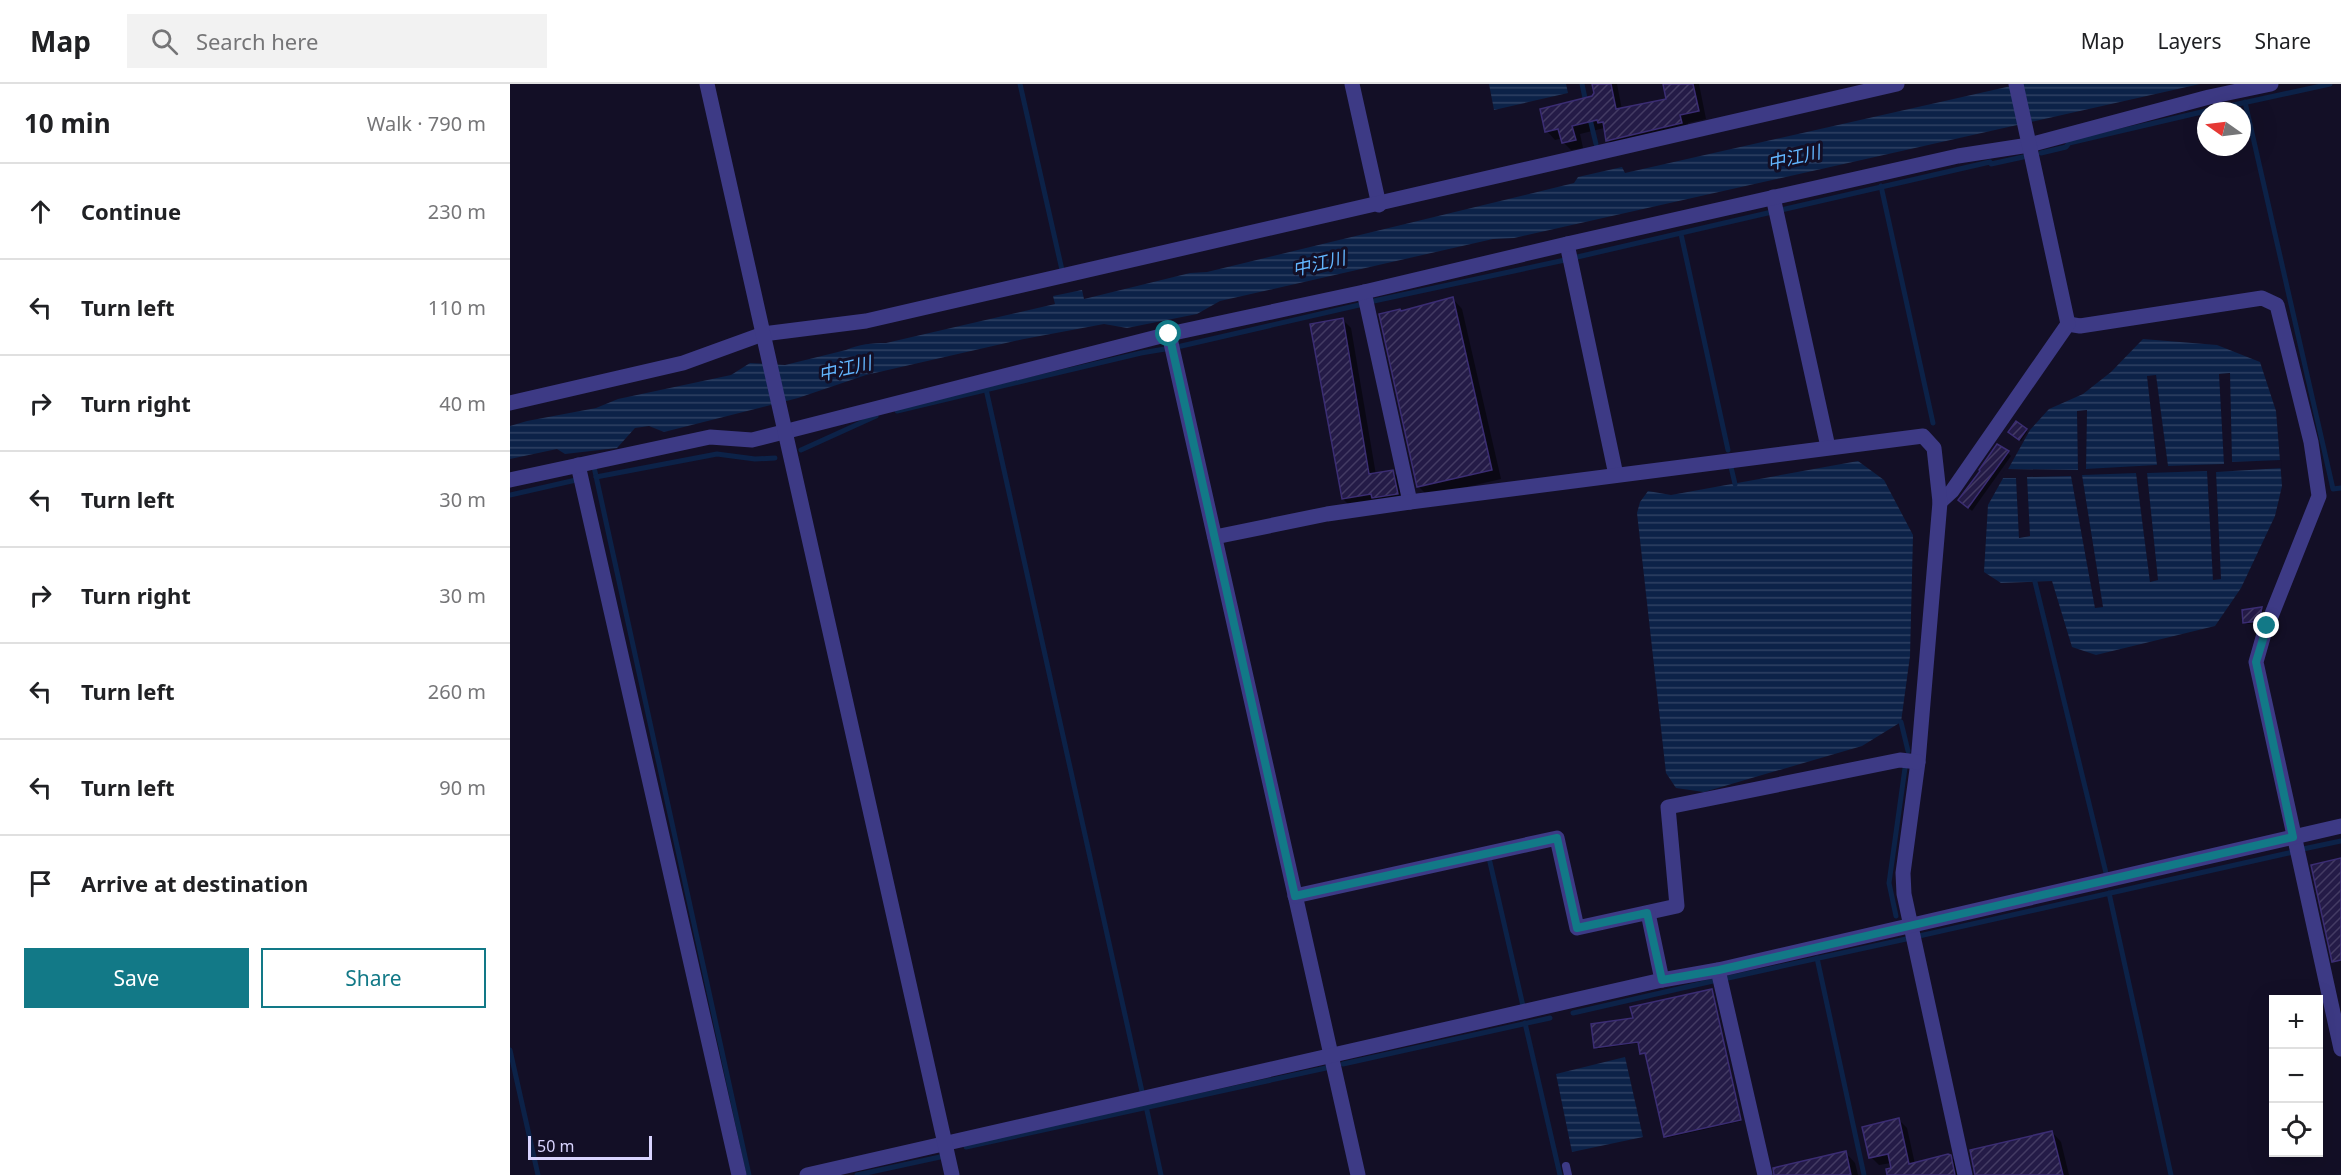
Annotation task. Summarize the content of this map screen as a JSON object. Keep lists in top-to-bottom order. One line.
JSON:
{"water":["中江川"],"scale_bar":"50 m","north":"left","page":{"header":"Map","search":"Search here","nav":["Map","Layers","Share"],"heading":["10 min","Walk · 790 m"],"list":[["Continue","230 m"],["Turn left","110 m"],["Turn right","40 m"],["Turn left","30 m"],["Turn right","30 m"],["Turn left","260 m"],["Turn left","90 m"],"Arrive at destination"],"buttons":["Save","Share"],"map_buttons":["+","−"],"scale":"50 m"}}
